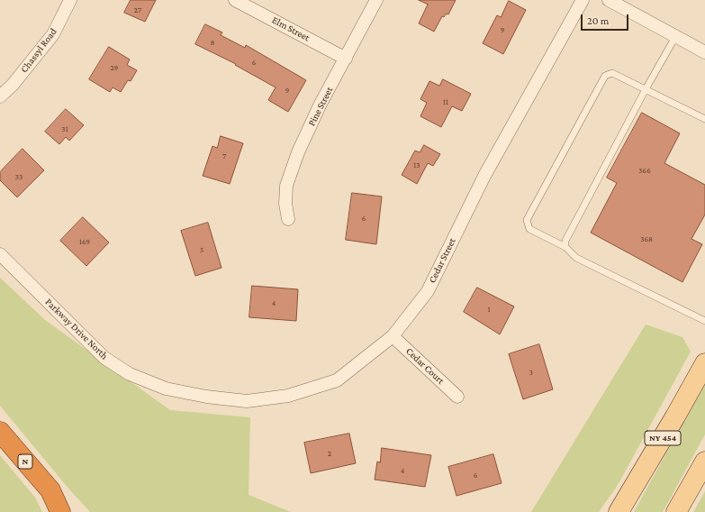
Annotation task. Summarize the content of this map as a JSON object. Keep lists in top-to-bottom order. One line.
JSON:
{"streets":{"highway":["N"],"main road":["NY 454"],"street":["Elm Street","Chassyl Road","Pine Street","Cedar Street","Parkway Drive North","Cedar Court"]},"crossings":[["Elm Street","Pine Street"],["Cedar Street","Parkway Drive North"],["Cedar Street","Cedar Court"]],"house_numbers":["27","9","8","6","29","9","11","31","7","13","366","33","6","368","169","5","4","1","3","2","4","6"],"scale_bar":"20 m"}
